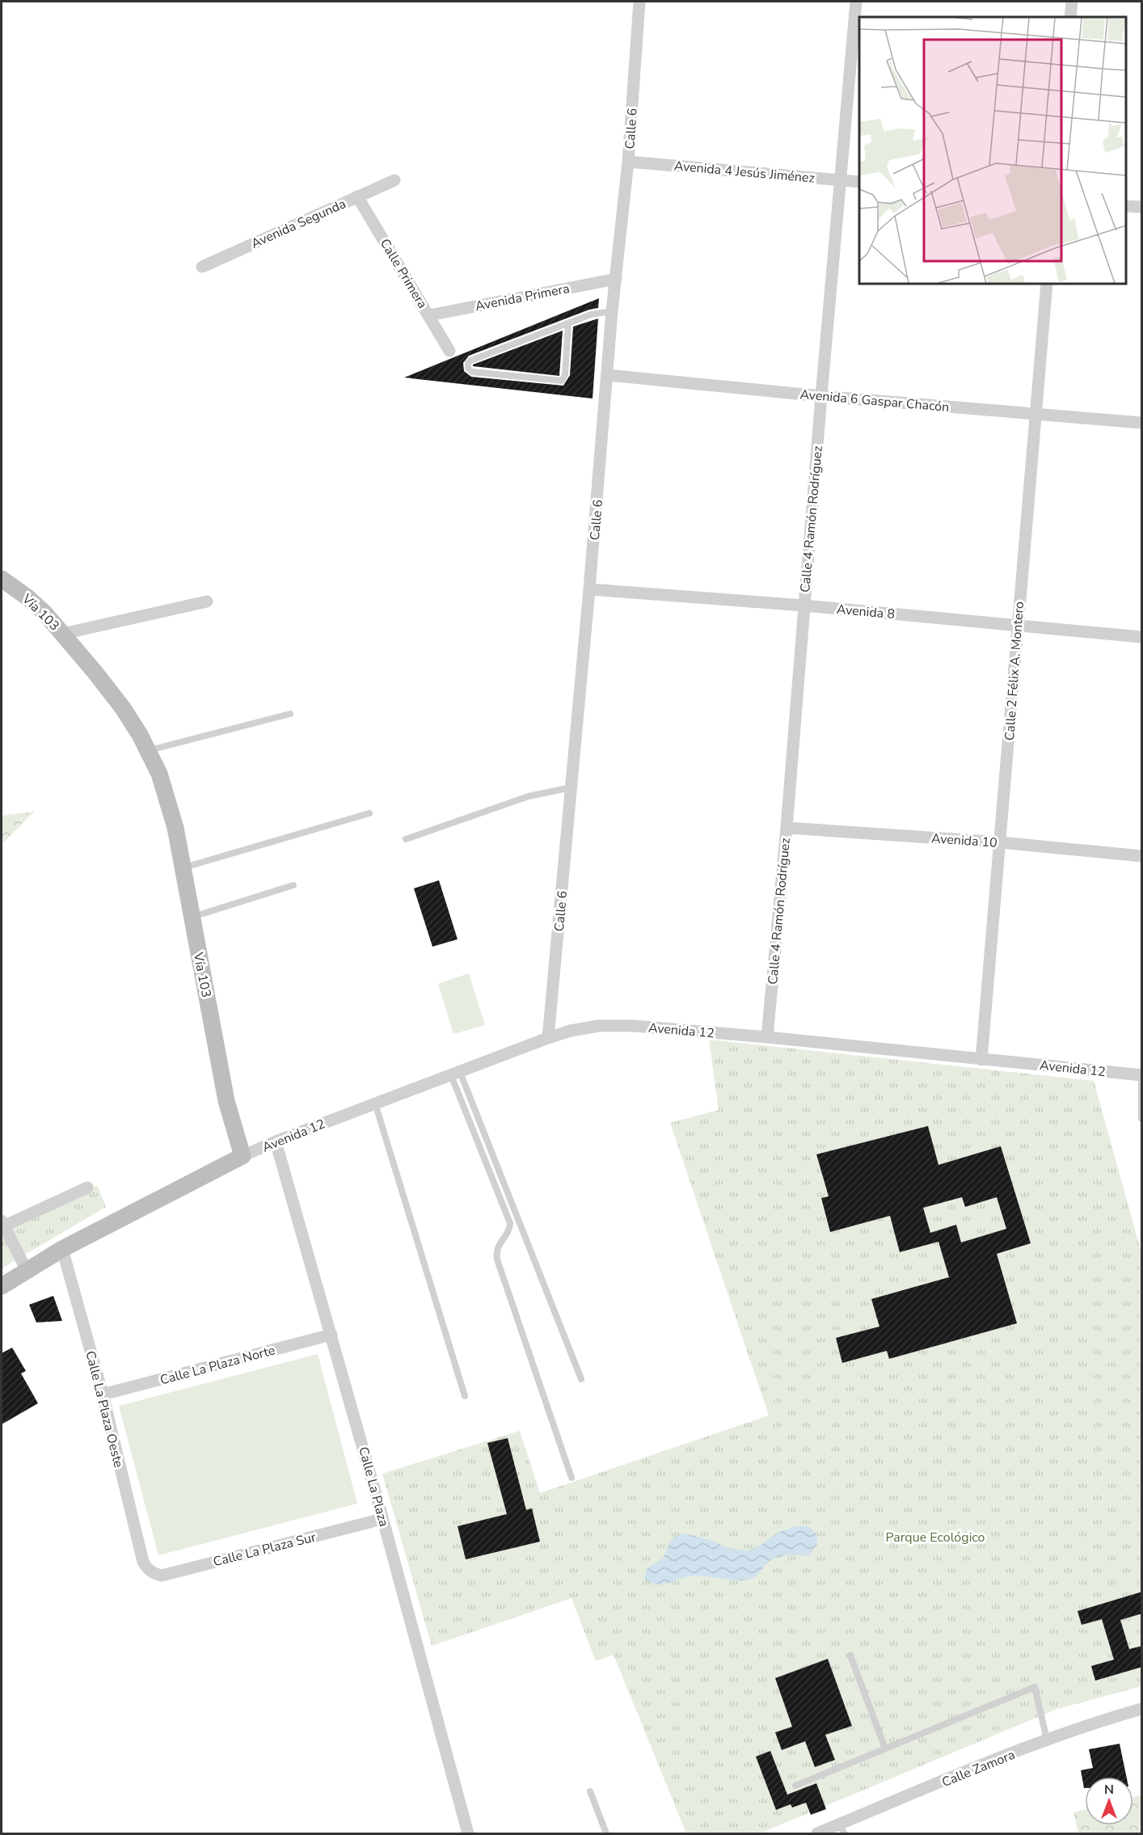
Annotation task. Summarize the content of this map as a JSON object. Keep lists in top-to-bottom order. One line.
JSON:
{"streets":{"main road":["Vía 103"],"street":["Calle 6","Avenida 4 Jesús Jiménez","Avenida Segunda","Calle Primera","Avenida Primera","Avenida 6 Gaspar Chacón","Calle 4 Ramón Rodríguez","Avenida 8","Calle 2 Félix A. Montero","Avenida 10","Avenida 12","Calle La Plaza Norte","Calle La Plaza Oeste","Calle La Plaza","Calle La Plaza Sur","Calle Zamora"]},"crossings":[["Calle 6","Avenida 4 Jesús Jiménez"],["Calle 6","Avenida Primera"],["Calle 6","Avenida 6 Gaspar Chacón"],["Calle 6","Avenida 8"],["Calle 6","Avenida 12"],["Avenida 4 Jesús Jiménez","Calle 4 Ramón Rodríguez"],["Avenida Segunda","Calle Primera"],["Calle Primera","Avenida Primera"],["Avenida 6 Gaspar Chacón","Calle 4 Ramón Rodríguez"],["Avenida 6 Gaspar Chacón","Calle 2 Félix A. Montero"],["Calle 4 Ramón Rodríguez","Avenida 8"],["Calle 4 Ramón Rodríguez","Avenida 10"],["Calle 4 Ramón Rodríguez","Avenida 12"],["Avenida 8","Calle 2 Félix A. Montero"],["Vía 103","Avenida 12"],["Calle 2 Félix A. Montero","Avenida 10"],["Calle 2 Félix A. Montero","Avenida 12"],["Avenida 12","Calle La Plaza"],["Calle La Plaza Norte","Calle La Plaza Oeste"],["Calle La Plaza Norte","Calle La Plaza"],["Calle La Plaza Oeste","Calle La Plaza Sur"],["Calle La Plaza","Calle La Plaza Sur"]],"parks":["Parque Ecológico"],"north":"top"}
